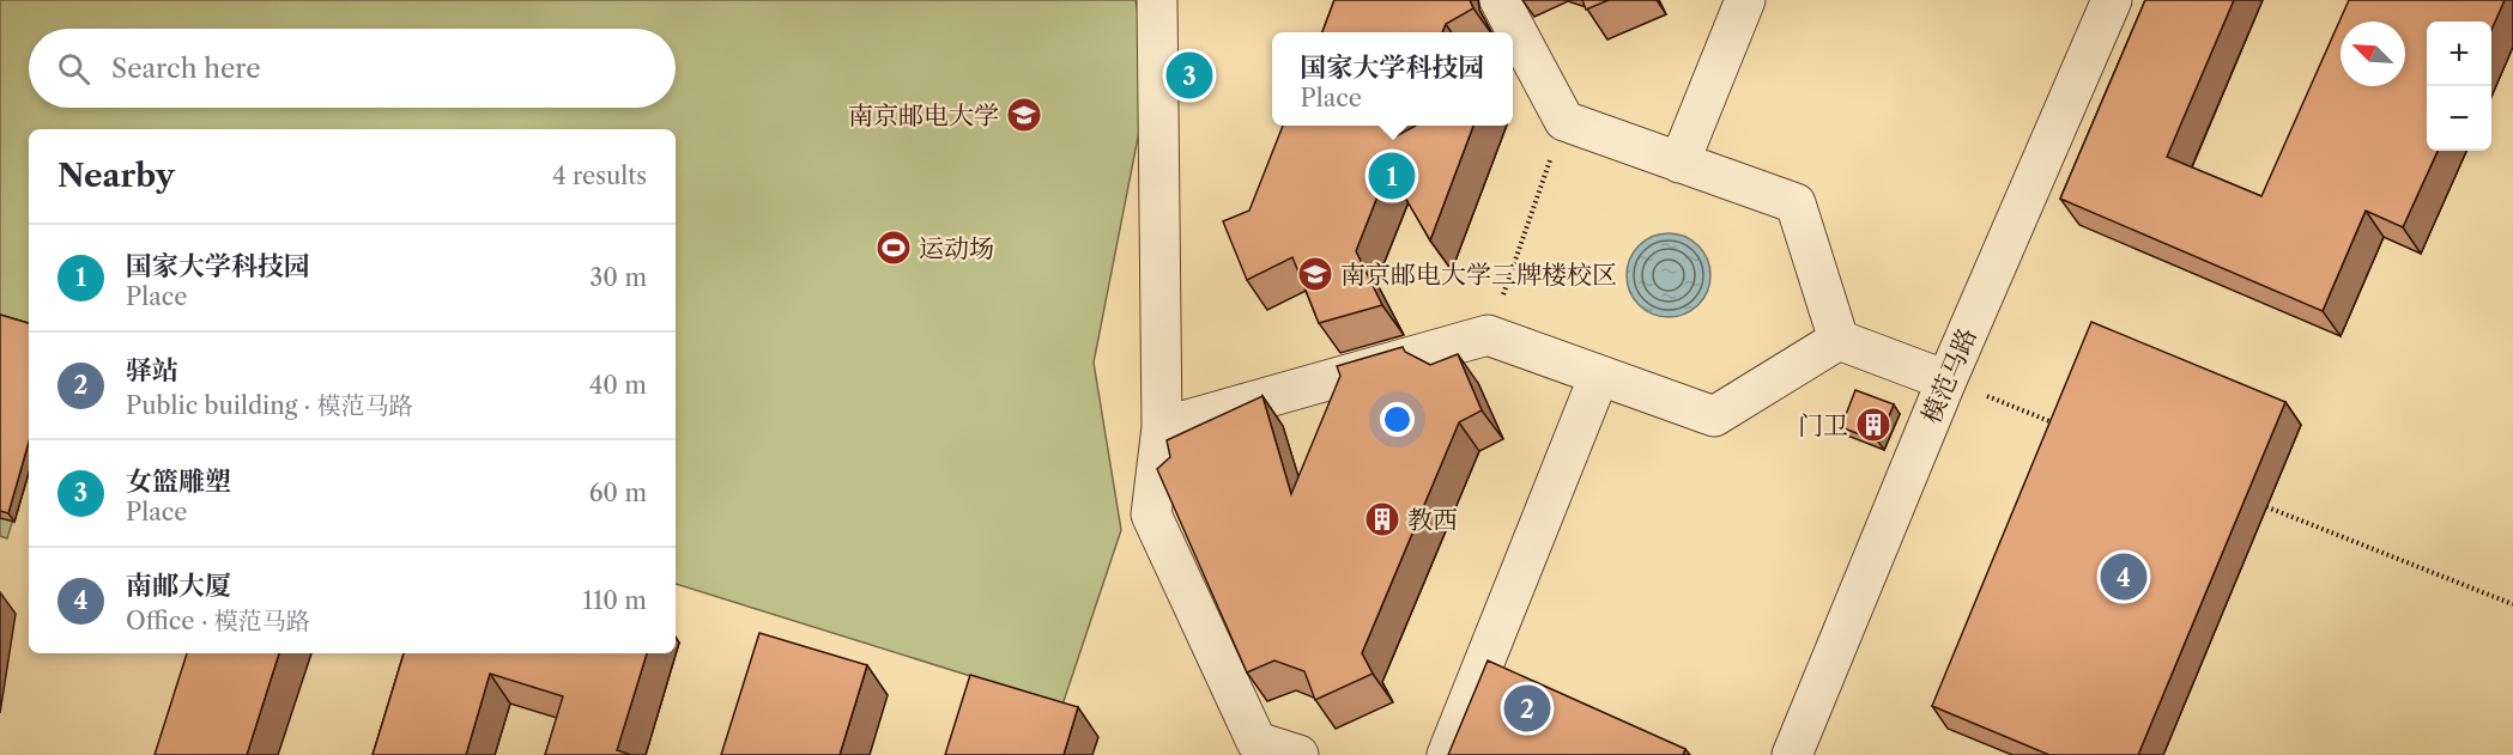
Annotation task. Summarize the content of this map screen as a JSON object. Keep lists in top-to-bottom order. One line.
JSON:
{"streets":{"street":["模范马路"]},"places":{"school or university":["南京邮电大学","南京邮电大学三牌楼校区"],"sports":["运动场"],"building":["门卫","教西"]},"north":"top left","page":{"map_buttons":["+","−"],"search":"Search here","popup":["国家大学科技园","Place"],"pins":["3","1","4","2"],"heading":["Nearby","4 results"],"list":[{"mark":"1","name":"国家大学科技园","note":"Place","value":"30 m"},{"mark":"2","name":"驿站","note":"Public building · 模范马路","value":"40 m"},{"mark":"3","name":"女篮雕塑","note":"Place","value":"60 m"},{"mark":"4","name":"南邮大厦","note":"Office · 模范马路","value":"110 m"}]}}
